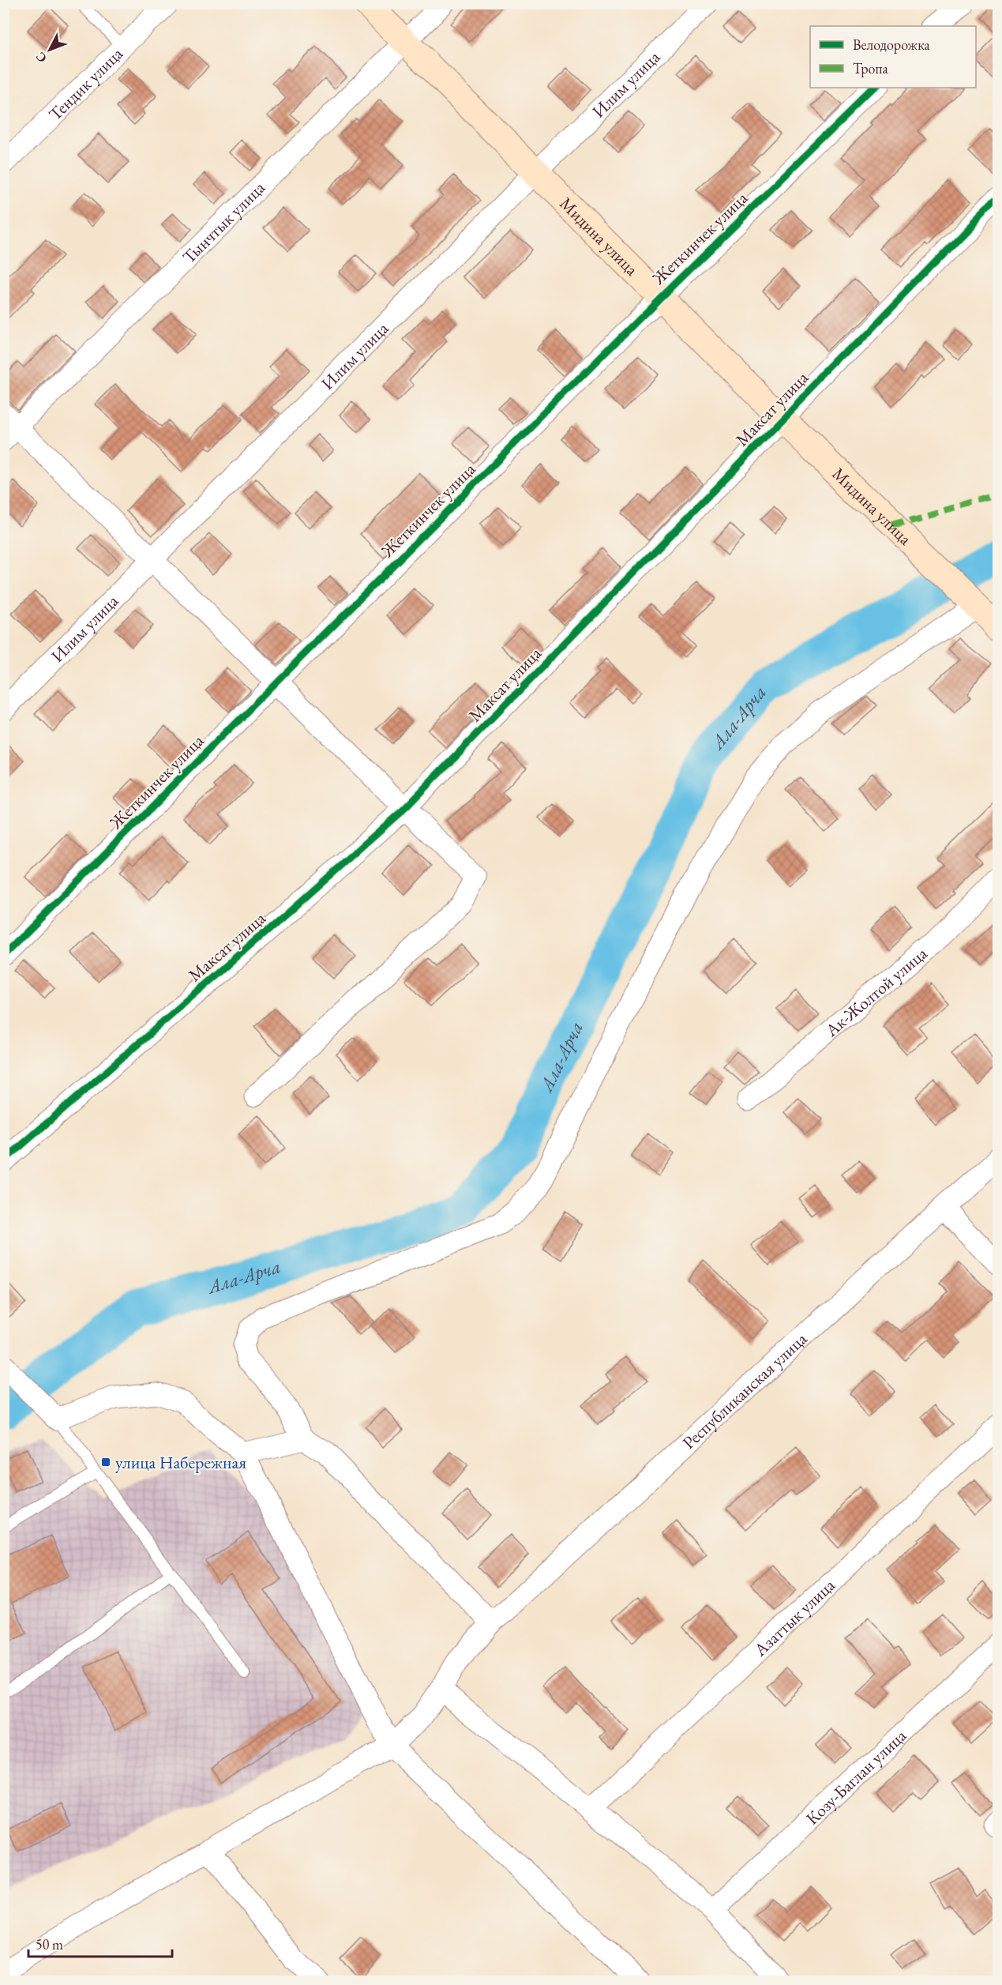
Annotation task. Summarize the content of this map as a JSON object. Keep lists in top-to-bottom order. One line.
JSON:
{"streets":{"street":["Тендик улица","Илим улица","Тынчтык улица","Мидина улица","Жеткинчек улица","Максат улица","Ак-Жолтой улица","Республиканская улица","Азаттык улица","Козу-Баглан улица"]},"crossings":[["Илим улица","Мидина улица"],["Тынчтык улица","Мидина улица"],["Мидина улица","Жеткинчек улица"],["Мидина улица","Максат улица"]],"water":["Ала-Арча"],"places":{"transit":["улица Набережная"]},"legend":["Велодорожка","Тропа"],"scale_bar":"50 m","north":"bottom left"}
